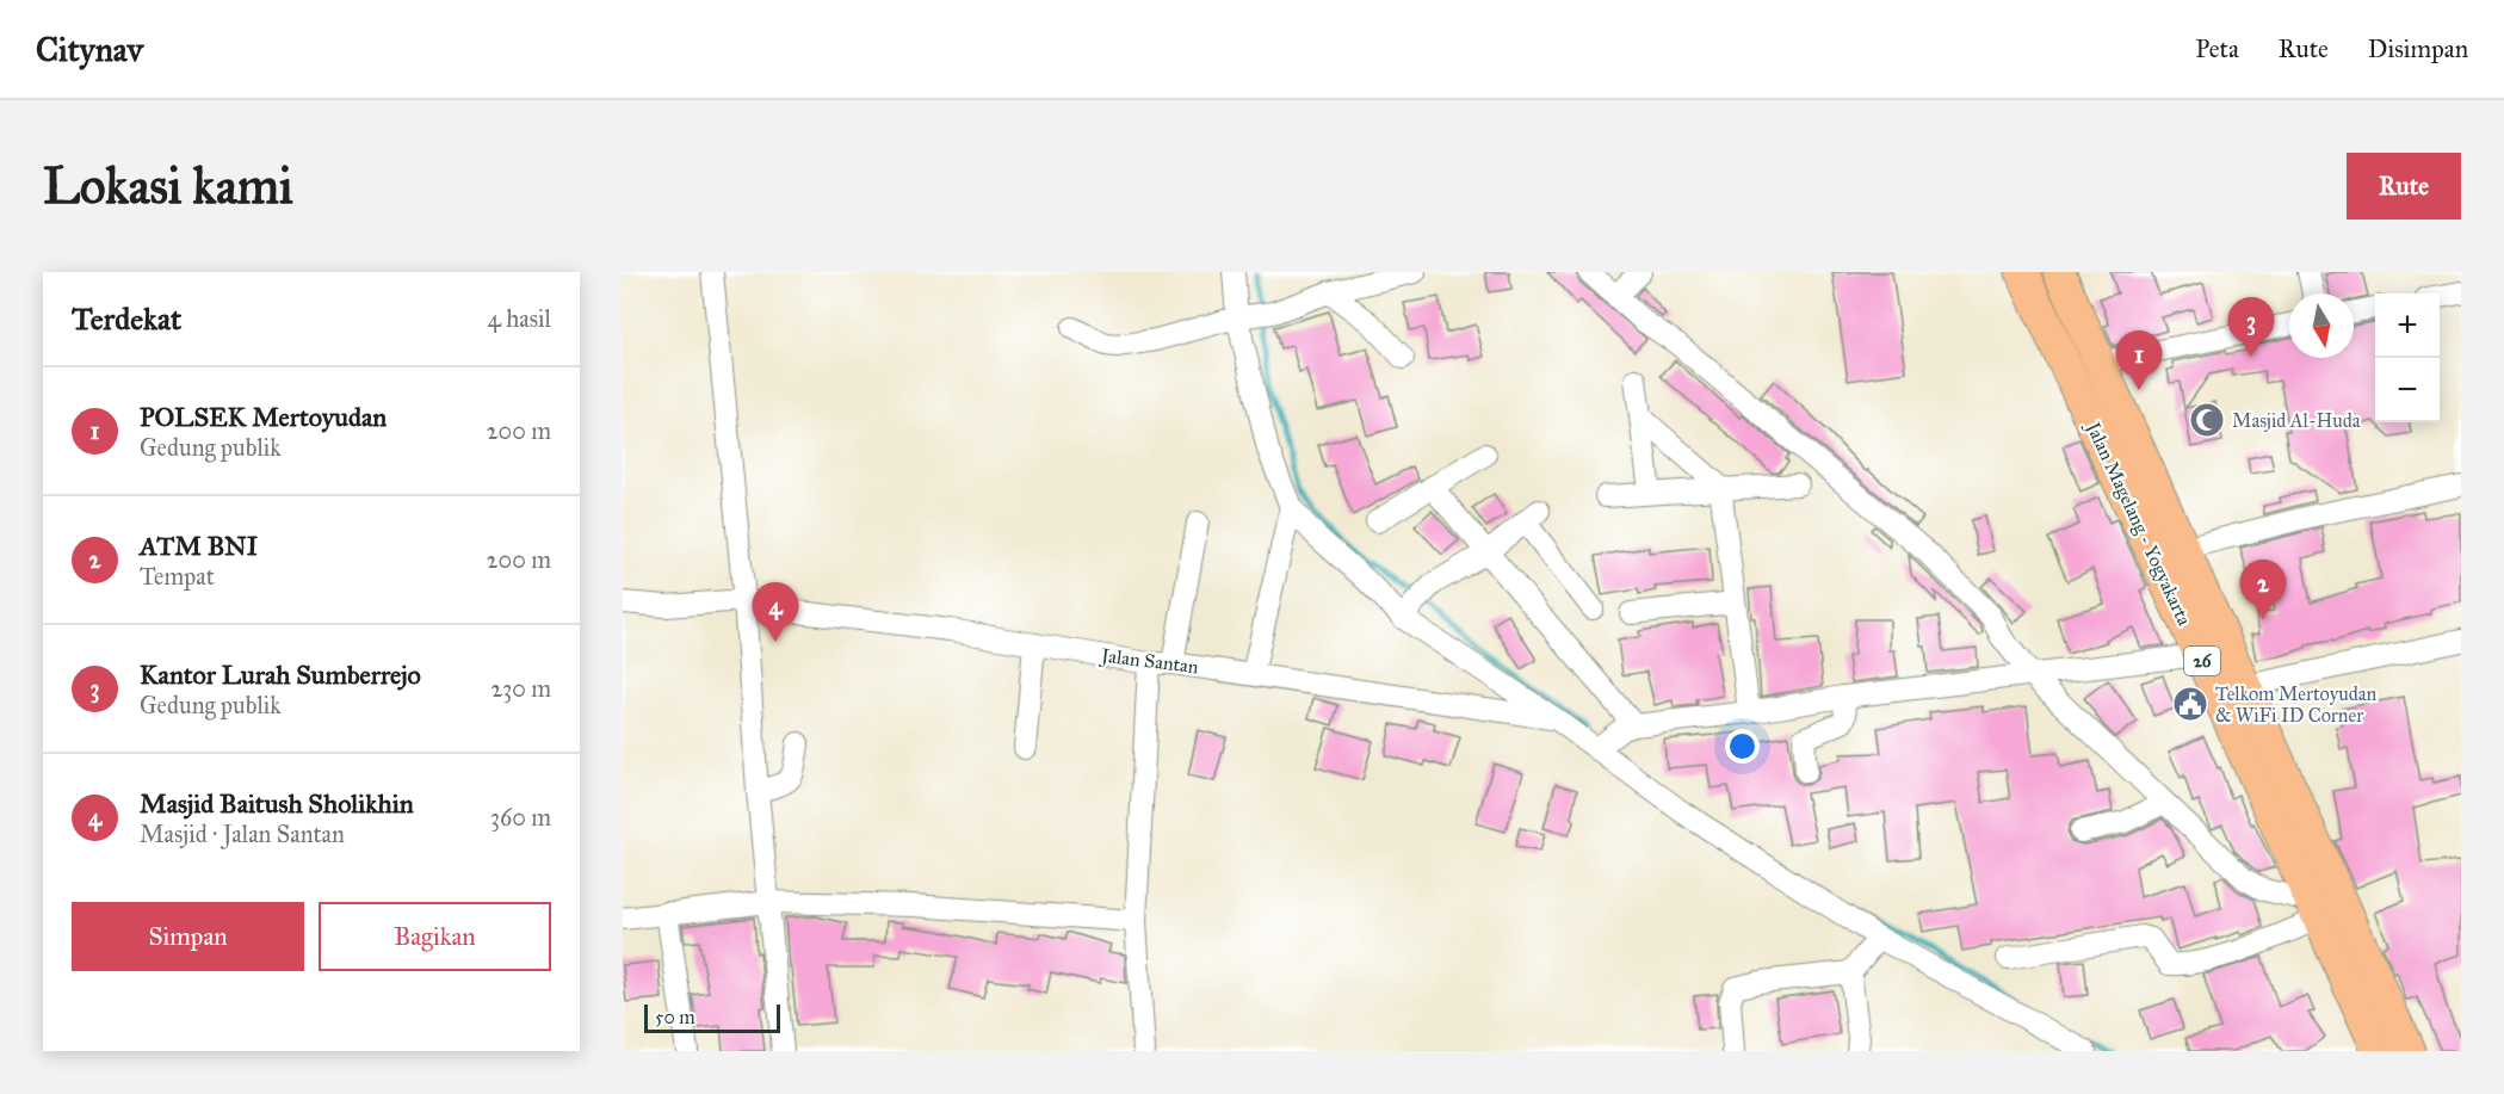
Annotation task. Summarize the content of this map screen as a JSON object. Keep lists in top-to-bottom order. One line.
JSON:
{"streets":{"highway":["Jalan Magelang - Yogyakarta","26"],"street":["Jalan Santan"]},"places":{"mosque":["Masjid Al-Huda"],"public building":["Telkom Mertoyudan & WiFi ID Corner"]},"scale_bar":"50 m","north":"bottom","page":{"header":"Citynav","nav":["Peta","Rute","Disimpan"],"buttons":["Rute",["Simpan","Bagikan"]],"title":"Lokasi kami","heading":["Terdekat","4 hasil"],"map_buttons":["+","−"],"pins":["3","1","2","4"],"list":[{"mark":"1","name":"POLSEK Mertoyudan","note":"Gedung publik","value":"200 m"},{"mark":"2","name":"ATM BNI","note":"Tempat","value":"200 m"},{"mark":"3","name":"Kantor Lurah Sumberrejo","note":"Gedung publik","value":"230 m"},{"mark":"4","name":"Masjid Baitush Sholikhin","note":"Masjid · Jalan Santan","value":"360 m"}],"scale":"50 m"}}
